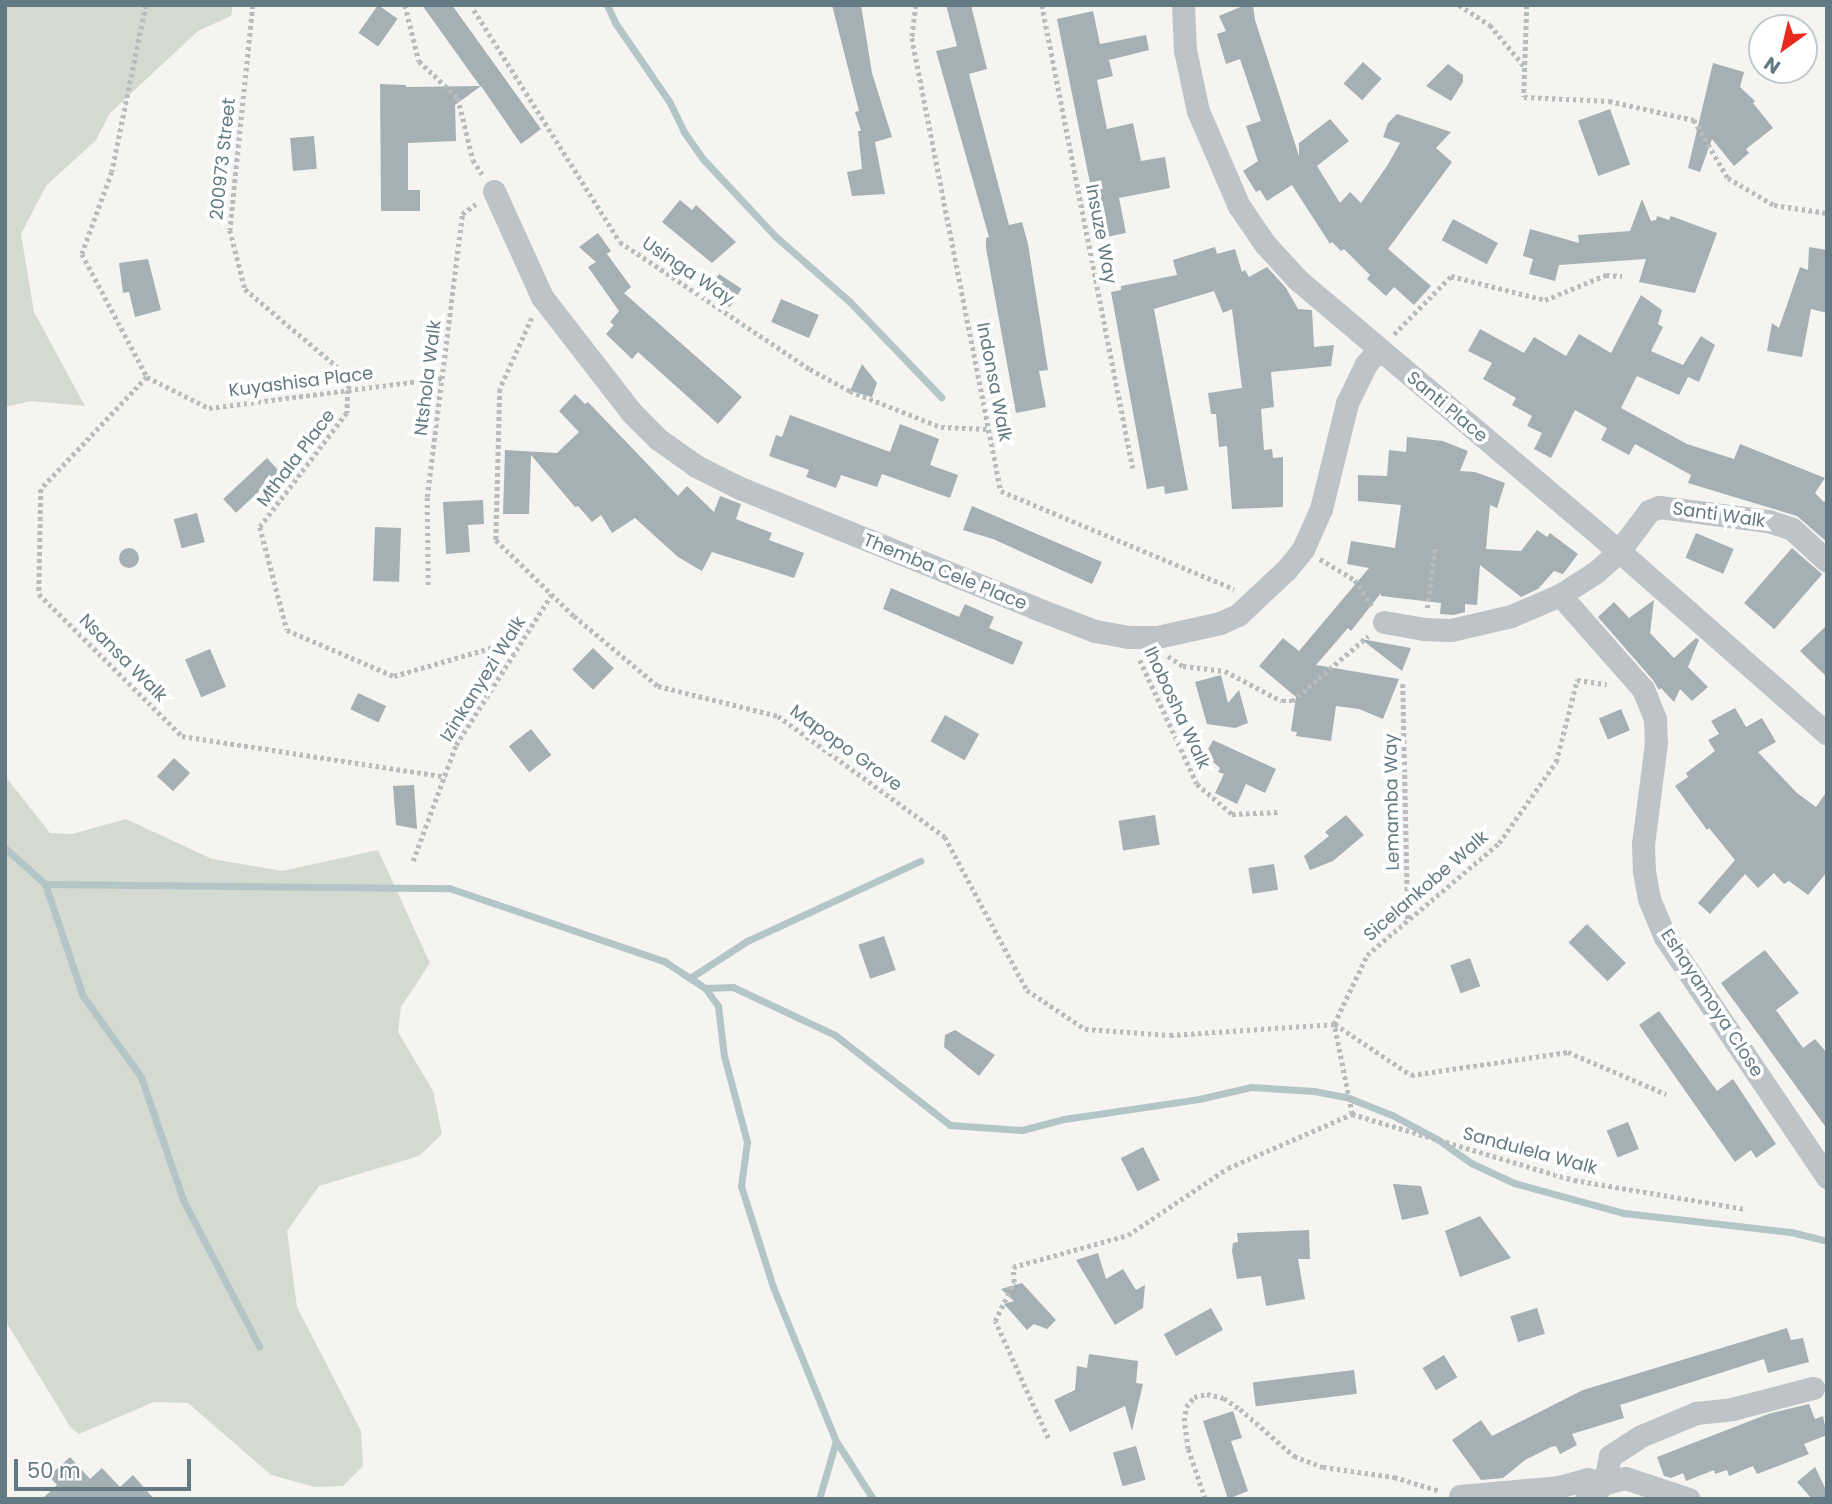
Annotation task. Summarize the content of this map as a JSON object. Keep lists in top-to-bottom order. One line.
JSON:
{"streets":{"street":["Santi Place","Santi Walk","Themba Cele Place","Eshayamoya Close"],"path":["200973 Street","Insuze Way","Usinga Way","Ntshola Walk","Kuyashisa Place","Indonsa Walk","Mthala Place","Nsansa Walk","Izinkanyezi Walk","Ihobosha Walk","Mapopo Grove","Lemamba Way","Sicelankobe Walk","Sandulela Walk"]},"crossings":[["200973 Street","Kuyashisa Place"],["200973 Street","Mthala Place"],["Usinga Way","Indonsa Walk"],["Ntshola Walk","Kuyashisa Place"],["Ntshola Walk","Themba Cele Place"],["Kuyashisa Place","Mthala Place"],["Kuyashisa Place","Nsansa Walk"],["Indonsa Walk","Themba Cele Place"],["Santi Place","Santi Walk"],["Santi Place","Themba Cele Place"],["Mthala Place","Izinkanyezi Walk"],["Santi Walk","Eshayamoya Close"],["Themba Cele Place","Ihobosha Walk"],["Themba Cele Place","Mapopo Grove"],["Nsansa Walk","Izinkanyezi Walk"],["Izinkanyezi Walk","Mapopo Grove"],["Mapopo Grove","Sicelankobe Walk"],["Lemamba Way","Sicelankobe Walk"],["Sicelankobe Walk","Eshayamoya Close"]],"scale_bar":"50 m","north":"bottom left"}
